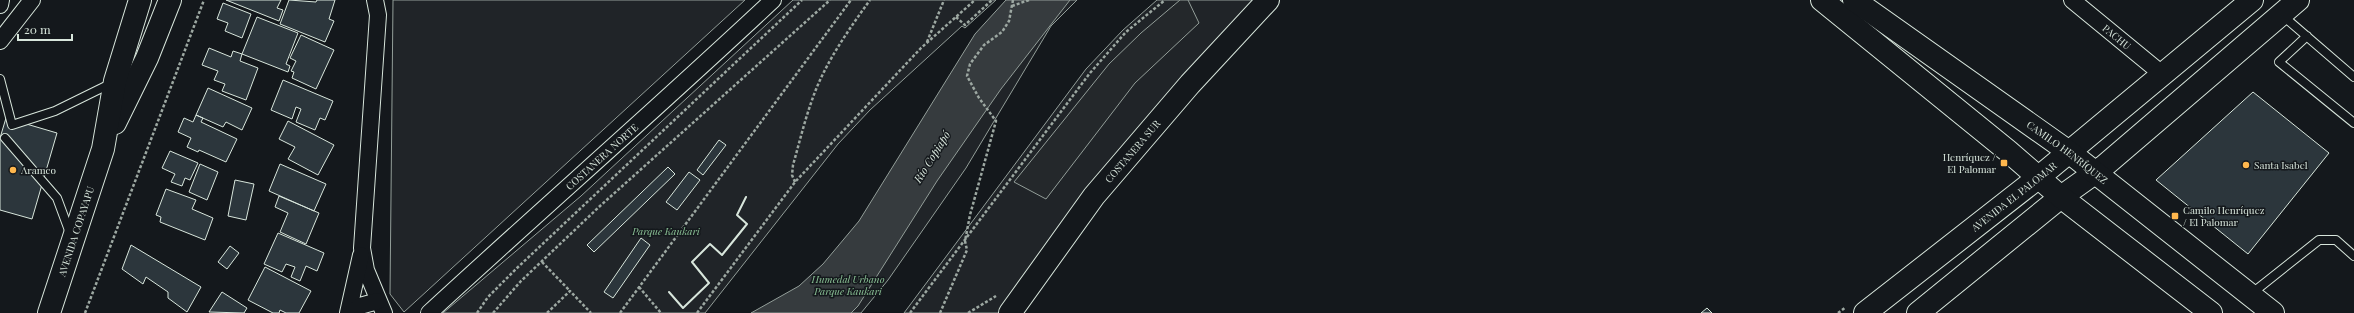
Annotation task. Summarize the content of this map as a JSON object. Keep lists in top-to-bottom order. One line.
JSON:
{"streets":{"main road":["COSTANERA SUR","CAMILO HENRÍQUEZ","AVENIDA EL PALOMAR","AVENIDA COPAYAPU"],"street":["PACHU","COSTANERA NORTE"]},"crossings":[["PACHU","AVENIDA EL PALOMAR"],["CAMILO HENRÍQUEZ","AVENIDA EL PALOMAR"]],"water":["Río Copiapó"],"parks":["Parque Kaukari","Humedal Urbano Parque Kaukari"],"places":{"transit":["Henríquez / El Palomar","Camilo Henríquez / El Palomar"],"other":["Santa Isabel","Aramco"]},"scale_bar":"20 m"}
